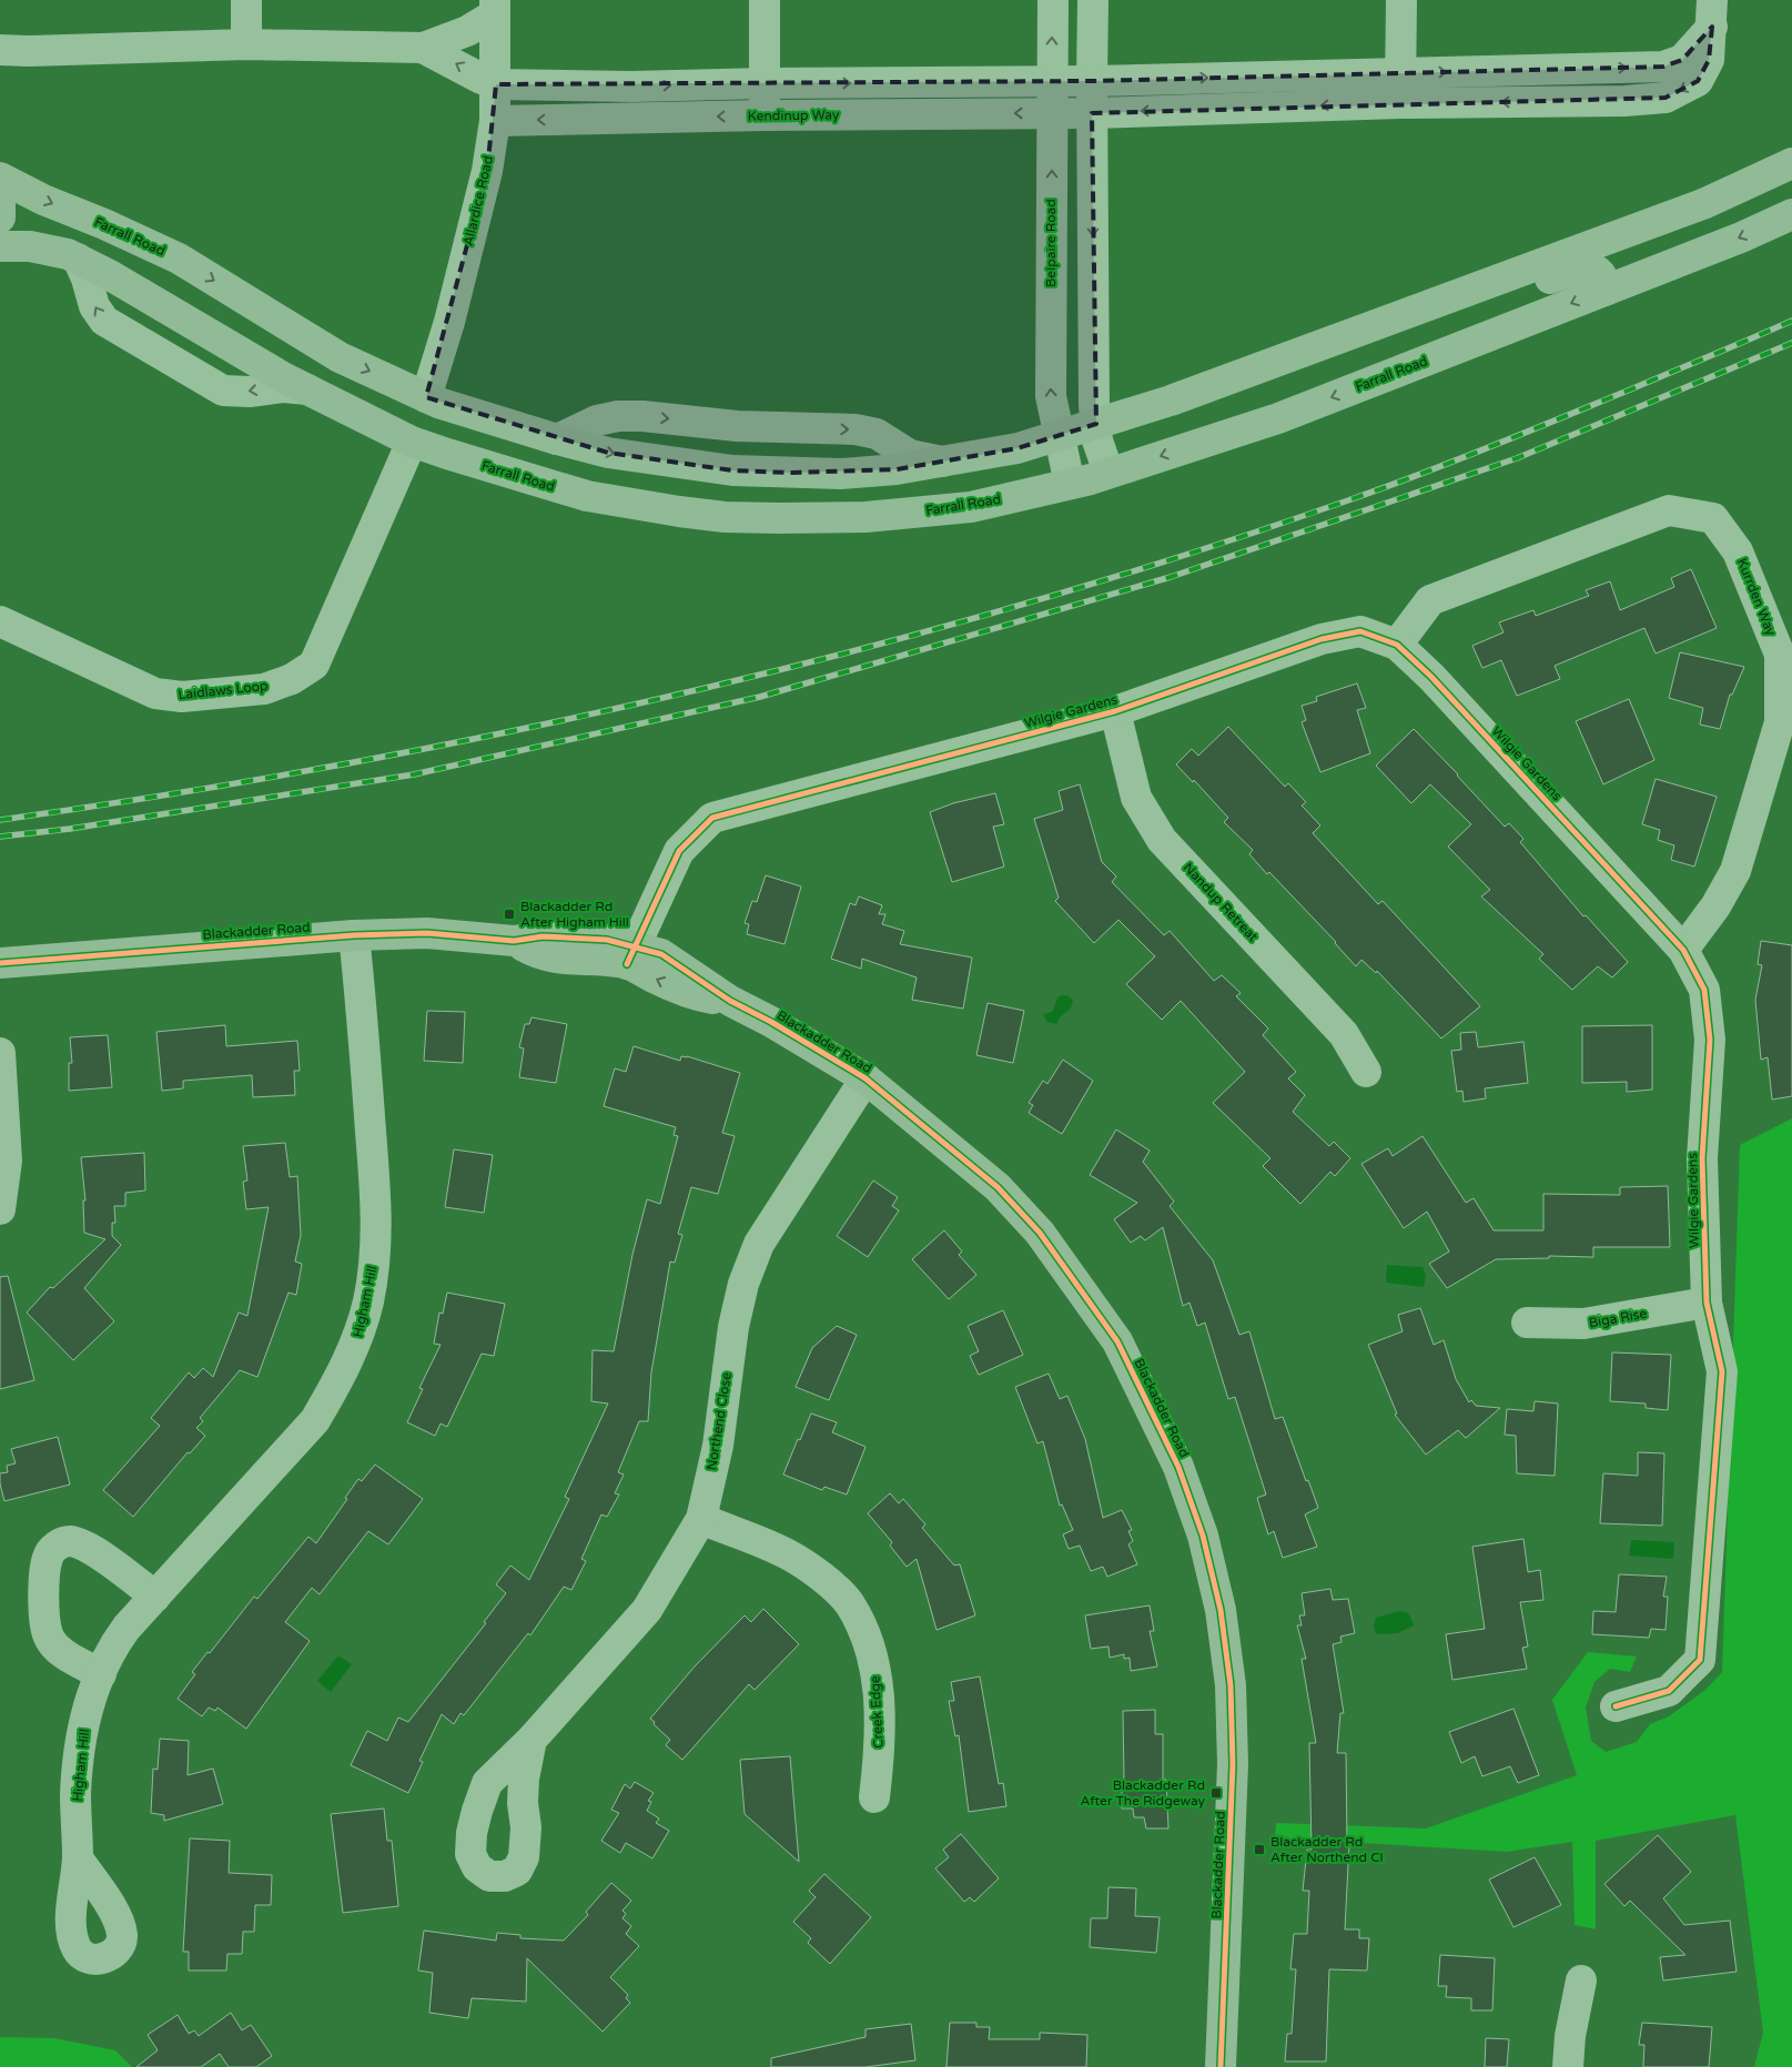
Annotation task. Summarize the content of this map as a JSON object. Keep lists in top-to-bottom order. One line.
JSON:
{"streets":{"main road":["Farrall Road","Blackadder Road"],"street":["Kendinup Way","Allardice Road","Belpaire Road","Kurrden Way","Laidlaws Loop","Wilgie Gardens","Nandup Retreat","Higham Hill","Biga Rise","Northend Close","Creek Edge"]},"crossings":[["Kendinup Way","Allardice Road"],["Kendinup Way","Belpaire Road"],["Allardice Road","Farrall Road"],["Farrall Road","Belpaire Road"],["Farrall Road","Laidlaws Loop"],["Kurrden Way","Wilgie Gardens"],["Wilgie Gardens","Nandup Retreat"],["Wilgie Gardens","Blackadder Road"],["Wilgie Gardens","Biga Rise"],["Blackadder Road","Higham Hill"],["Blackadder Road","Northend Close"],["Northend Close","Creek Edge"]],"places":{"transit":["Blackadder Rd After Higham Hill","Blackadder Rd After The Ridgeway","Blackadder Rd After Northend Cl"]}}
